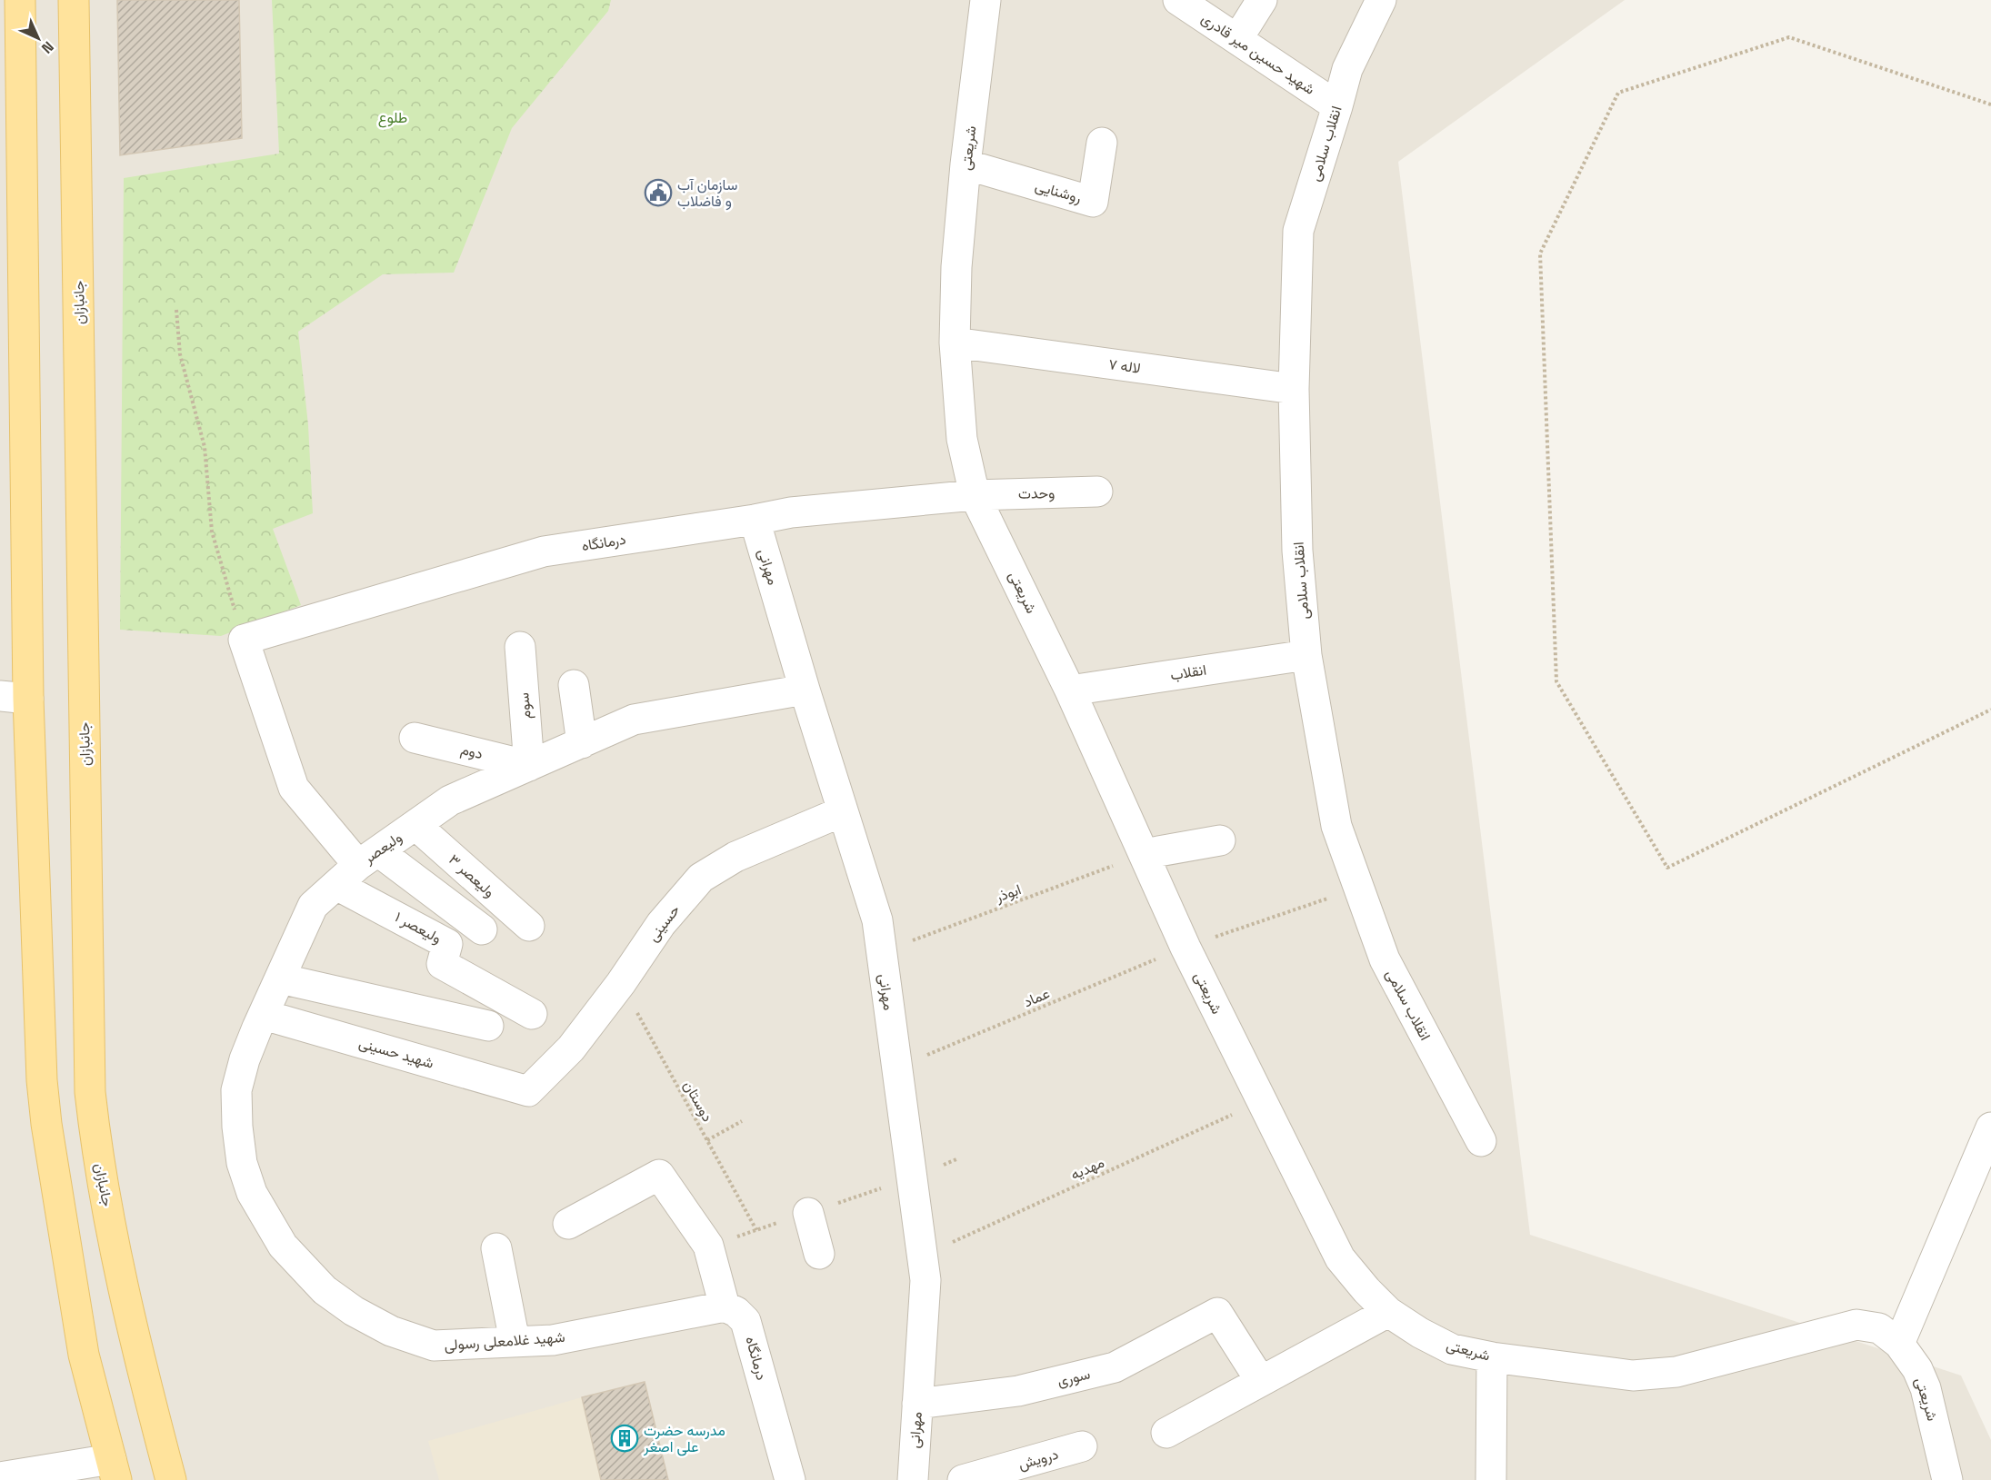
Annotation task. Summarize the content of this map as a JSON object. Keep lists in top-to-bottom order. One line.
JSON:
{"streets":{"main road":["جانبازان"],"street":["شهید حسین میر قادری","انقلاب سلامی","شریعتی","روشنایی","لاله ۷","وحدت","درمانگاه","مهرانی","انقلاب","سوم","دوم","ولیعصر","ولیعصر ۳","حسینی","ولیعصر ۱","شهید حسینی","شهید غلامعلی رسولی","سوری","درویش"],"path":["ابوذر","عماد","دوستان","مهدیه"]},"crossings":[["شهید حسین میر قادری","انقلاب سلامی"],["انقلاب سلامی","لاله ۷"],["انقلاب سلامی","انقلاب"],["انقلاب سلامی","عماد"],["شریعتی","روشنایی"],["شریعتی","لاله ۷"],["شریعتی","وحدت"],["شریعتی","درمانگاه"],["شریعتی","انقلاب"],["شریعتی","ابوذر"],["شریعتی","عماد"],["شریعتی","مهدیه"],["وحدت","درمانگاه"],["درمانگاه","مهرانی"],["درمانگاه","شهید غلامعلی رسولی"],["مهرانی","ولیعصر"],["مهرانی","ابوذر"],["مهرانی","حسینی"],["مهرانی","عماد"],["مهرانی","مهدیه"],["مهرانی","سوری"],["سوم","دوم"],["سوم","ولیعصر"],["دوم","ولیعصر"],["ولیعصر","ولیعصر ۳"],["ولیعصر","ولیعصر ۱"],["ولیعصر","شهید حسینی"],["ولیعصر","شهید غلامعلی رسولی"],["حسینی","شهید حسینی"],["حسینی","دوستان"]],"parks":["طلوع"],"places":{"public building":["سازمان آب و فاضلاب"],"building":["مدرسه حضرت علی اصغر"]},"north":"bottom right"}
